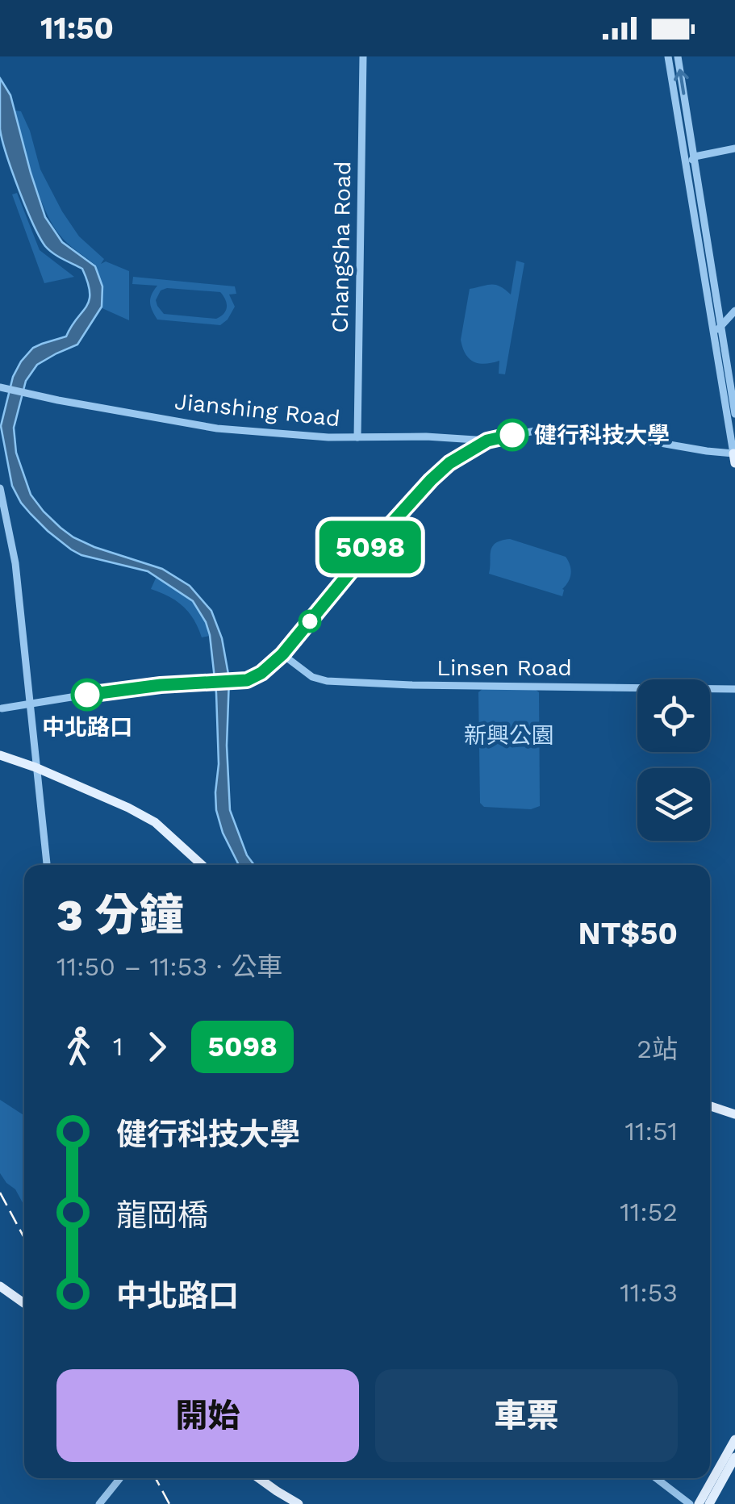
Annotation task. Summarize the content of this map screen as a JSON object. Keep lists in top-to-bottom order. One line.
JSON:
{"streets":{"street":["ChangSha Road","Jianshing Road","Linsen Road"]},"crossings":[["ChangSha Road","Jianshing Road"]],"parks":["新興公園"],"places":["健行科技大學","中北路口"],"lines":["bus line 5098"],"page":{"status":"11:50","on_map":"5098","heading":["3 分鐘","11:50 – 11:53 · 公車","NT$50"],"legs":["1","5098","2站"],"list":[{"name":"健行科技大學","value":"11:51"},{"name":"龍岡橋","value":"11:52"},{"name":"中北路口","value":"11:53"}],"buttons":["開始","車票"]}}
